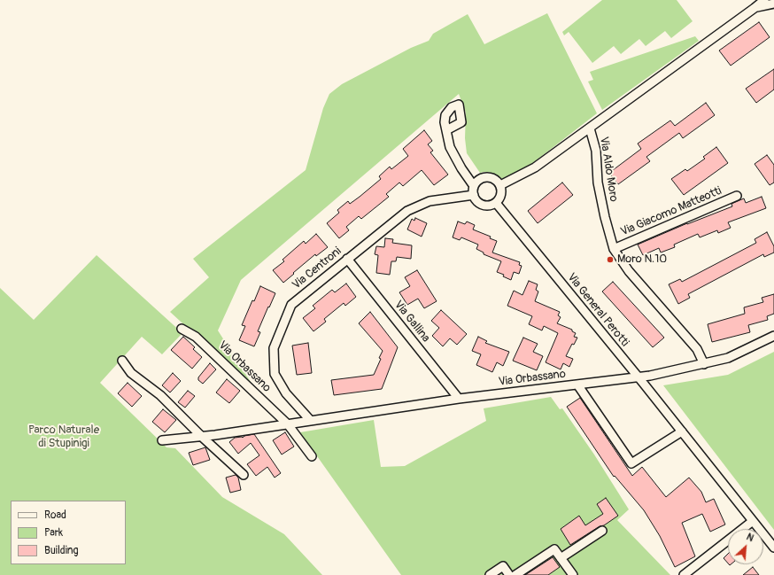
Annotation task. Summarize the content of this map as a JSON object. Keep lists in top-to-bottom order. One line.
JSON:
{"streets":{"street":["Via Aldo Moro","Via Giacomo Matteotti","Via Centroni","Via General Perotti","Via Gallina","Via Orbassano"]},"crossings":[["Via Aldo Moro","Via Giacomo Matteotti"],["Via Aldo Moro","Via Orbassano"],["Via Centroni","Via General Perotti"],["Via Centroni","Via Gallina"],["Via Centroni","Via Orbassano"],["Via General Perotti","Via Orbassano"],["Via Gallina","Via Orbassano"]],"parks":["Parco Naturale di Stupinigi"],"places":["Moro N.10"],"legend":["Road","Park","Building"],"north":"top right"}
